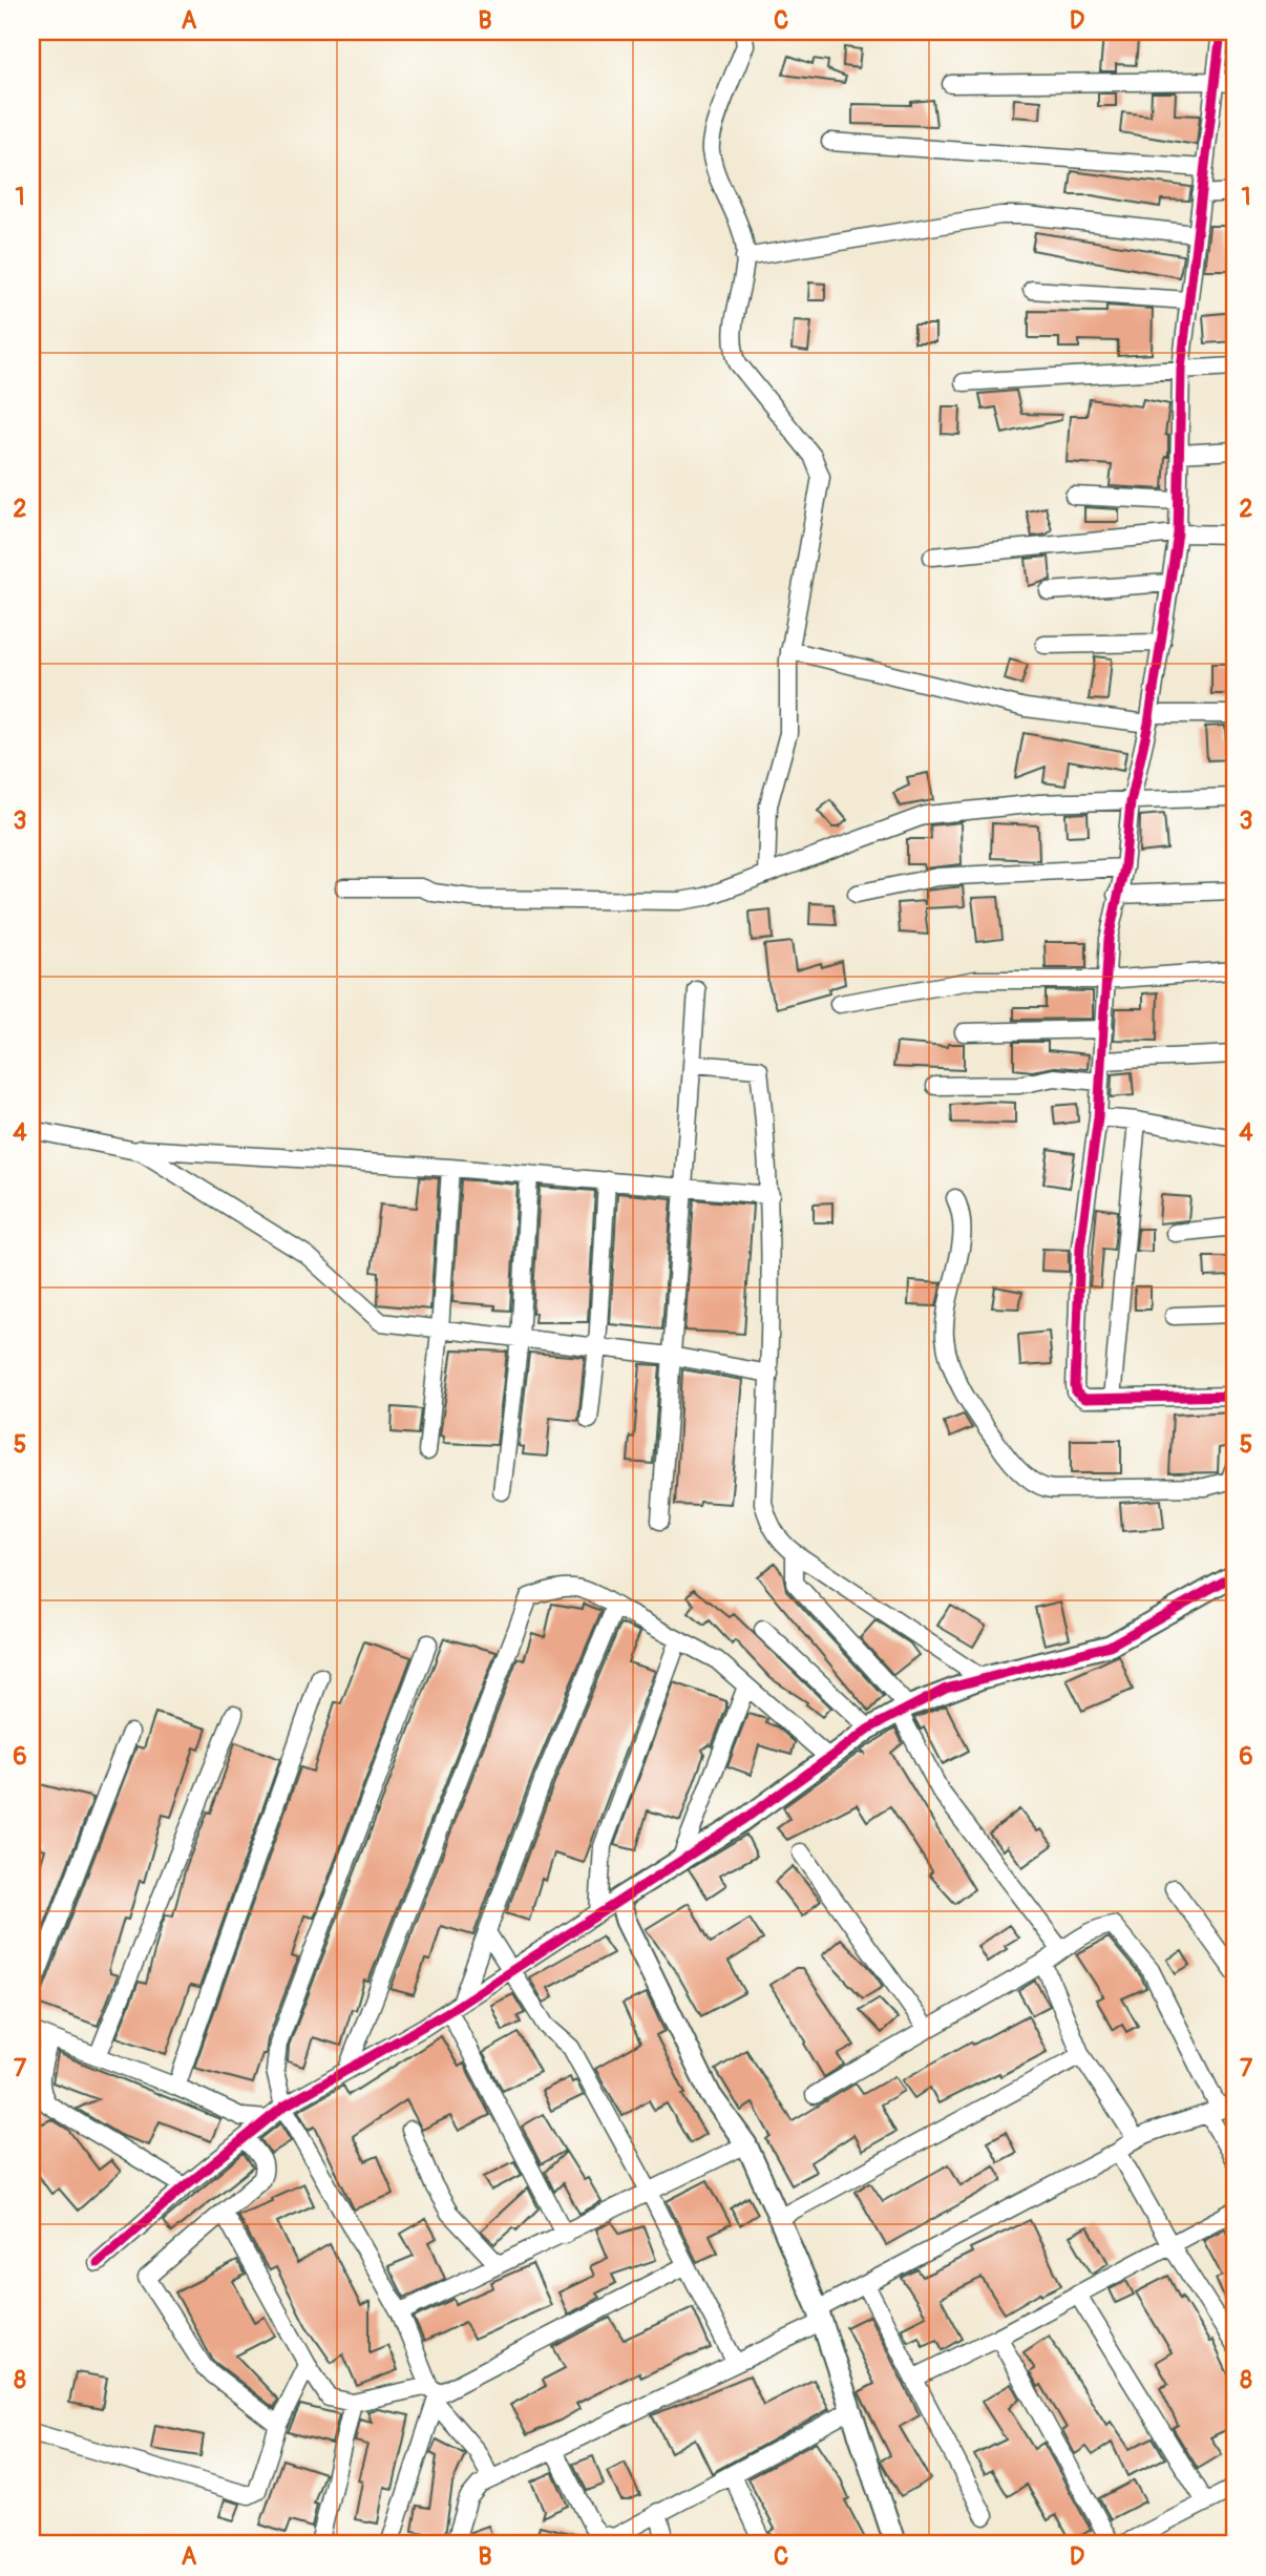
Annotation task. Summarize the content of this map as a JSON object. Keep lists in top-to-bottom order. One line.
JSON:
{"grid":{"columns":["A","B","C","D"],"rows":["1","2","3","4","5","6","7","8"]}}
